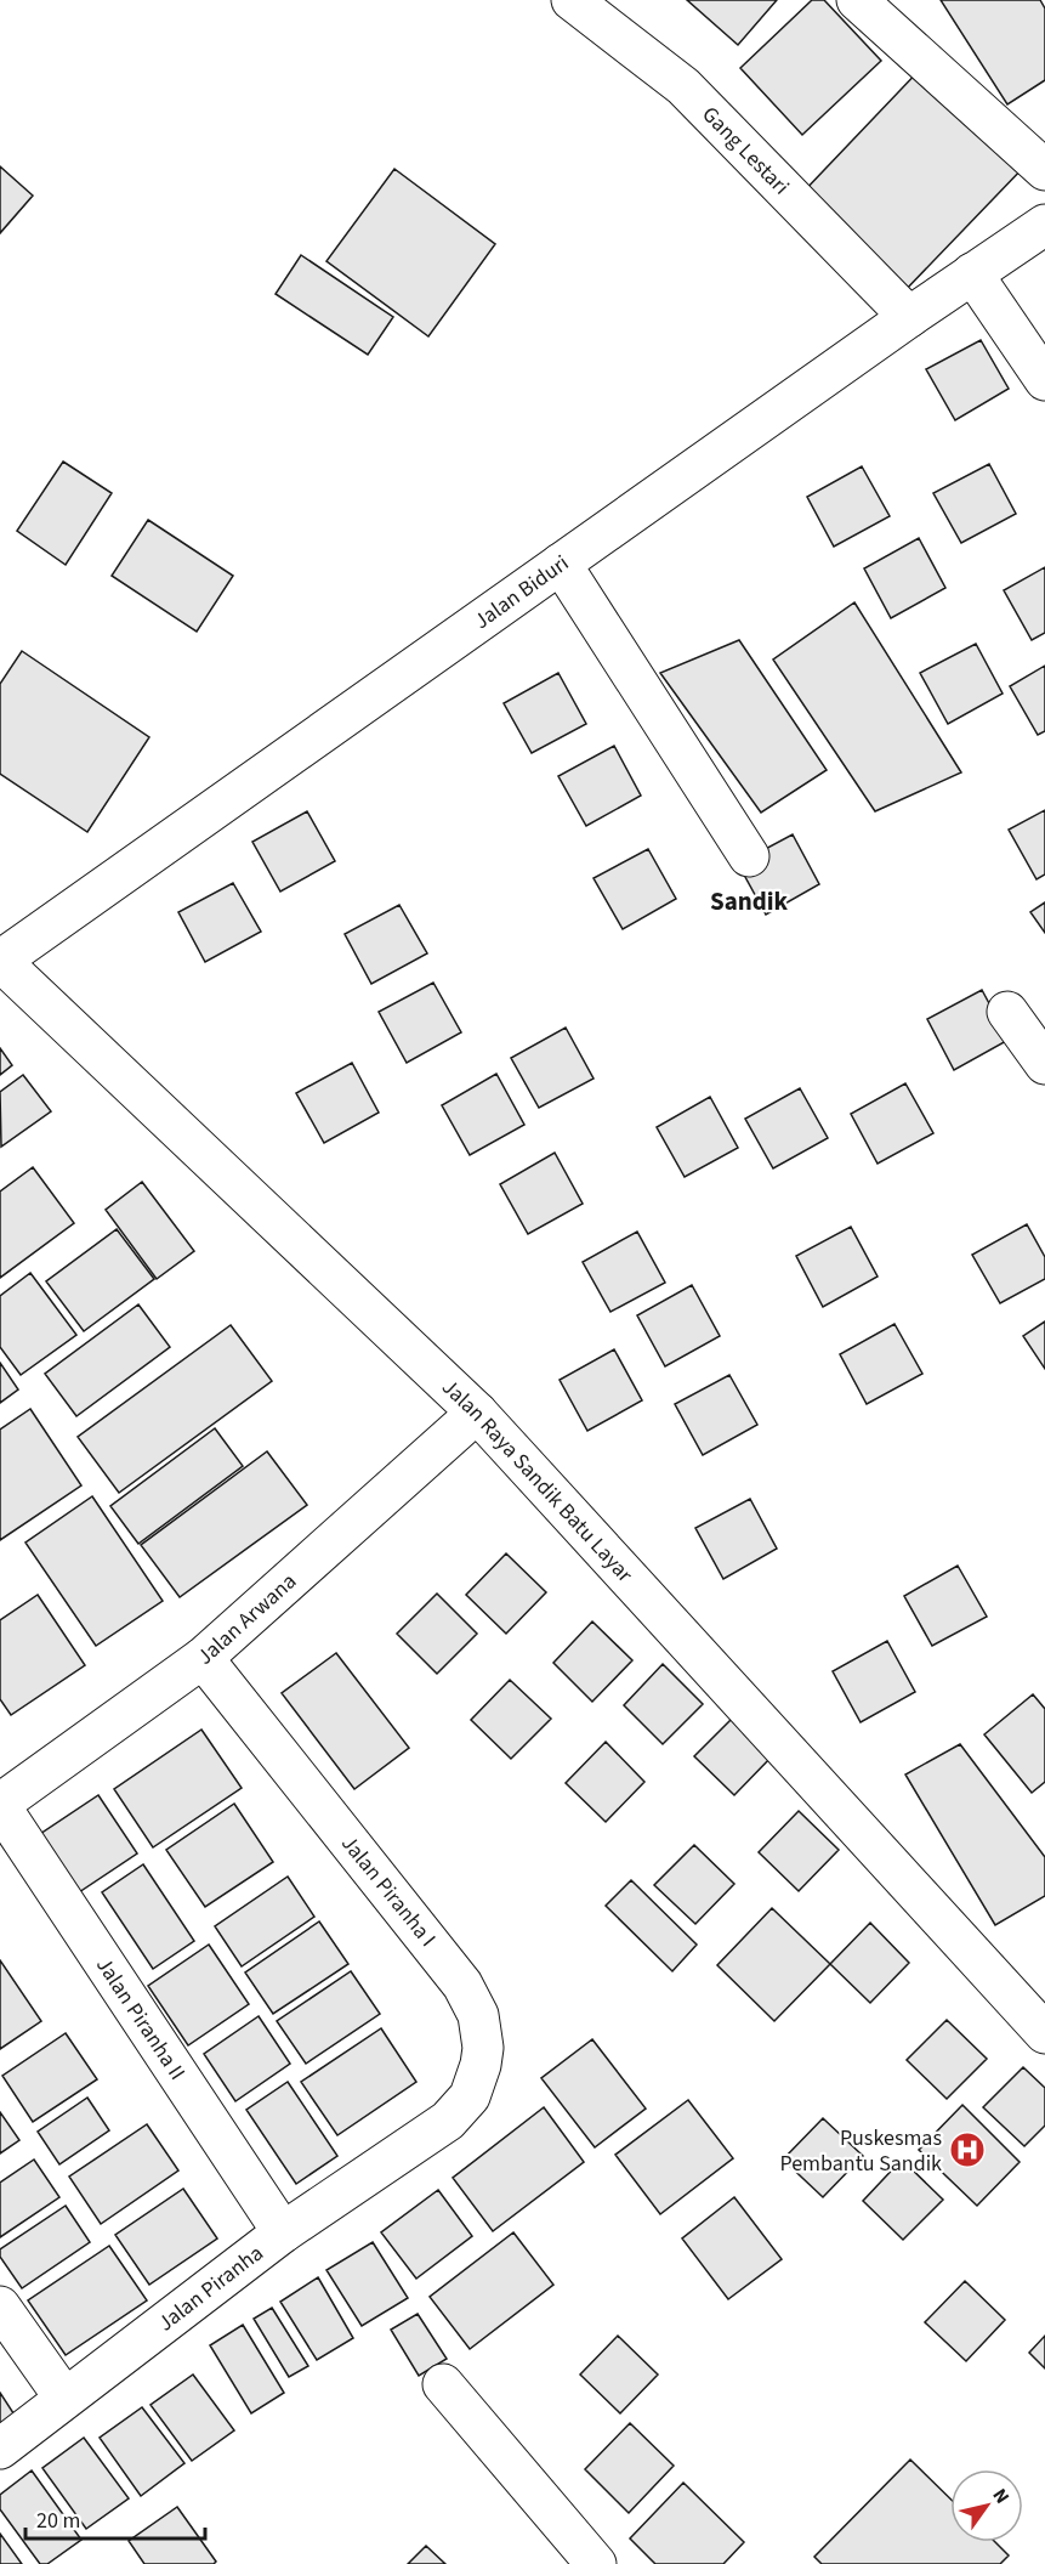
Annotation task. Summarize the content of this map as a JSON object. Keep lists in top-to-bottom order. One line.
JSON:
{"streets":{"street":["Gang Lestari","Jalan Biduri","Jalan Raya Sandik Batu Layar","Jalan Arwana","Jalan Piranha I","Jalan Piranha II","Jalan Piranha"]},"crossings":[["Gang Lestari","Jalan Biduri"],["Jalan Biduri","Jalan Raya Sandik Batu Layar"],["Jalan Raya Sandik Batu Layar","Jalan Arwana"],["Jalan Arwana","Jalan Piranha I"],["Jalan Arwana","Jalan Piranha II"],["Jalan Piranha I","Jalan Piranha"],["Jalan Piranha II","Jalan Piranha"]],"districts":["Sandik"],"places":{"hospital":["Puskesmas Pembantu Sandik"]},"scale_bar":"20 m","north":"top right"}
